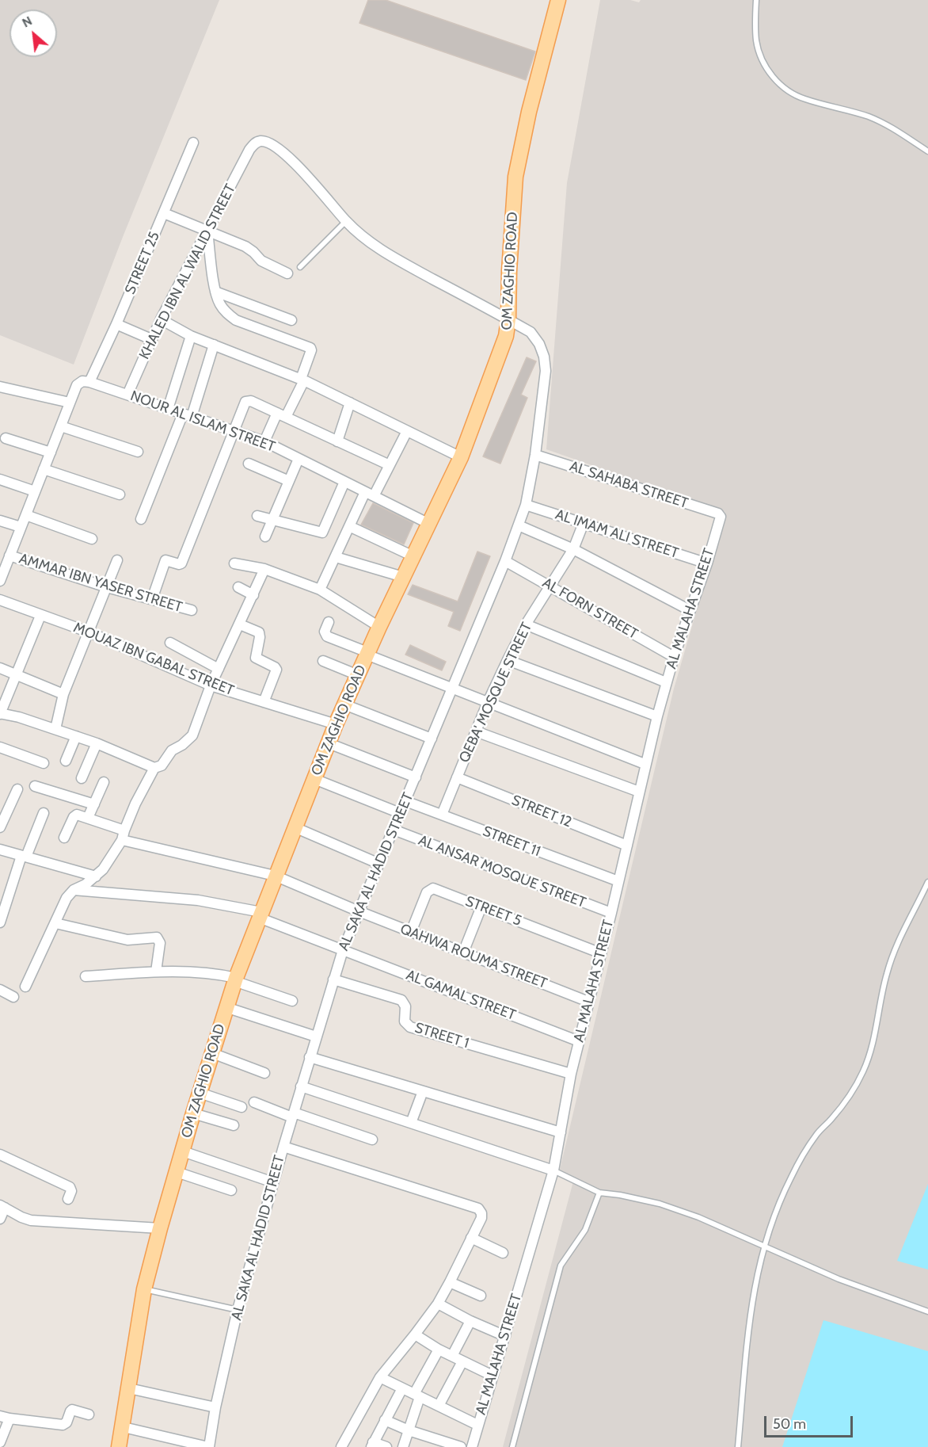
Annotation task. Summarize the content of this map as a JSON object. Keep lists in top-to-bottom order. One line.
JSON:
{"streets":{"main road":["OM ZAGHIO ROAD"],"street":["STREET 25","KHALED IBN AL WALID STREET","NOUR AL ISLAM STREET","AL SAHABA STREET","AL IMAM ALI STREET","AMMAR IBN YASER STREET","AL FORN STREET","AL MALAHA STREET","MOUAZ IBN GABAL STREET","QEBA' MOSQUE STREET","STREET 12","STREET 11","AL SAKA AL HADID STREET","AL ANSAR MOSQUE STREET","STREET 5","QAHWA ROUMA STREET","AL GAMAL STREET","STREET 1"]},"crossings":[["STREET 25","NOUR AL ISLAM STREET"],["OM ZAGHIO ROAD","NOUR AL ISLAM STREET"],["OM ZAGHIO ROAD","MOUAZ IBN GABAL STREET"],["OM ZAGHIO ROAD","AL SAKA AL HADID STREET"],["OM ZAGHIO ROAD","QAHWA ROUMA STREET"],["OM ZAGHIO ROAD","AL GAMAL STREET"],["KHALED IBN AL WALID STREET","NOUR AL ISLAM STREET"],["KHALED IBN AL WALID STREET","AL SAKA AL HADID STREET"],["AL SAHABA STREET","AL MALAHA STREET"],["AL SAHABA STREET","AL SAKA AL HADID STREET"],["AL IMAM ALI STREET","AL MALAHA STREET"],["AL IMAM ALI STREET","QEBA' MOSQUE STREET"],["AL IMAM ALI STREET","AL SAKA AL HADID STREET"],["AL FORN STREET","AL MALAHA STREET"],["AL FORN STREET","QEBA' MOSQUE STREET"],["AL FORN STREET","AL SAKA AL HADID STREET"],["AL MALAHA STREET","STREET 12"],["AL MALAHA STREET","STREET 11"],["AL MALAHA STREET","AL ANSAR MOSQUE STREET"],["AL MALAHA STREET","STREET 5"],["AL MALAHA STREET","QAHWA ROUMA STREET"],["AL MALAHA STREET","AL GAMAL STREET"],["AL MALAHA STREET","STREET 1"],["QEBA' MOSQUE STREET","STREET 12"],["QEBA' MOSQUE STREET","STREET 11"],["STREET 11","AL SAKA AL HADID STREET"],["AL SAKA AL HADID STREET","AL ANSAR MOSQUE STREET"],["AL SAKA AL HADID STREET","QAHWA ROUMA STREET"],["AL SAKA AL HADID STREET","AL GAMAL STREET"],["AL SAKA AL HADID STREET","STREET 1"],["STREET 5","QAHWA ROUMA STREET"]],"scale_bar":"50 m","north":"top left"}
